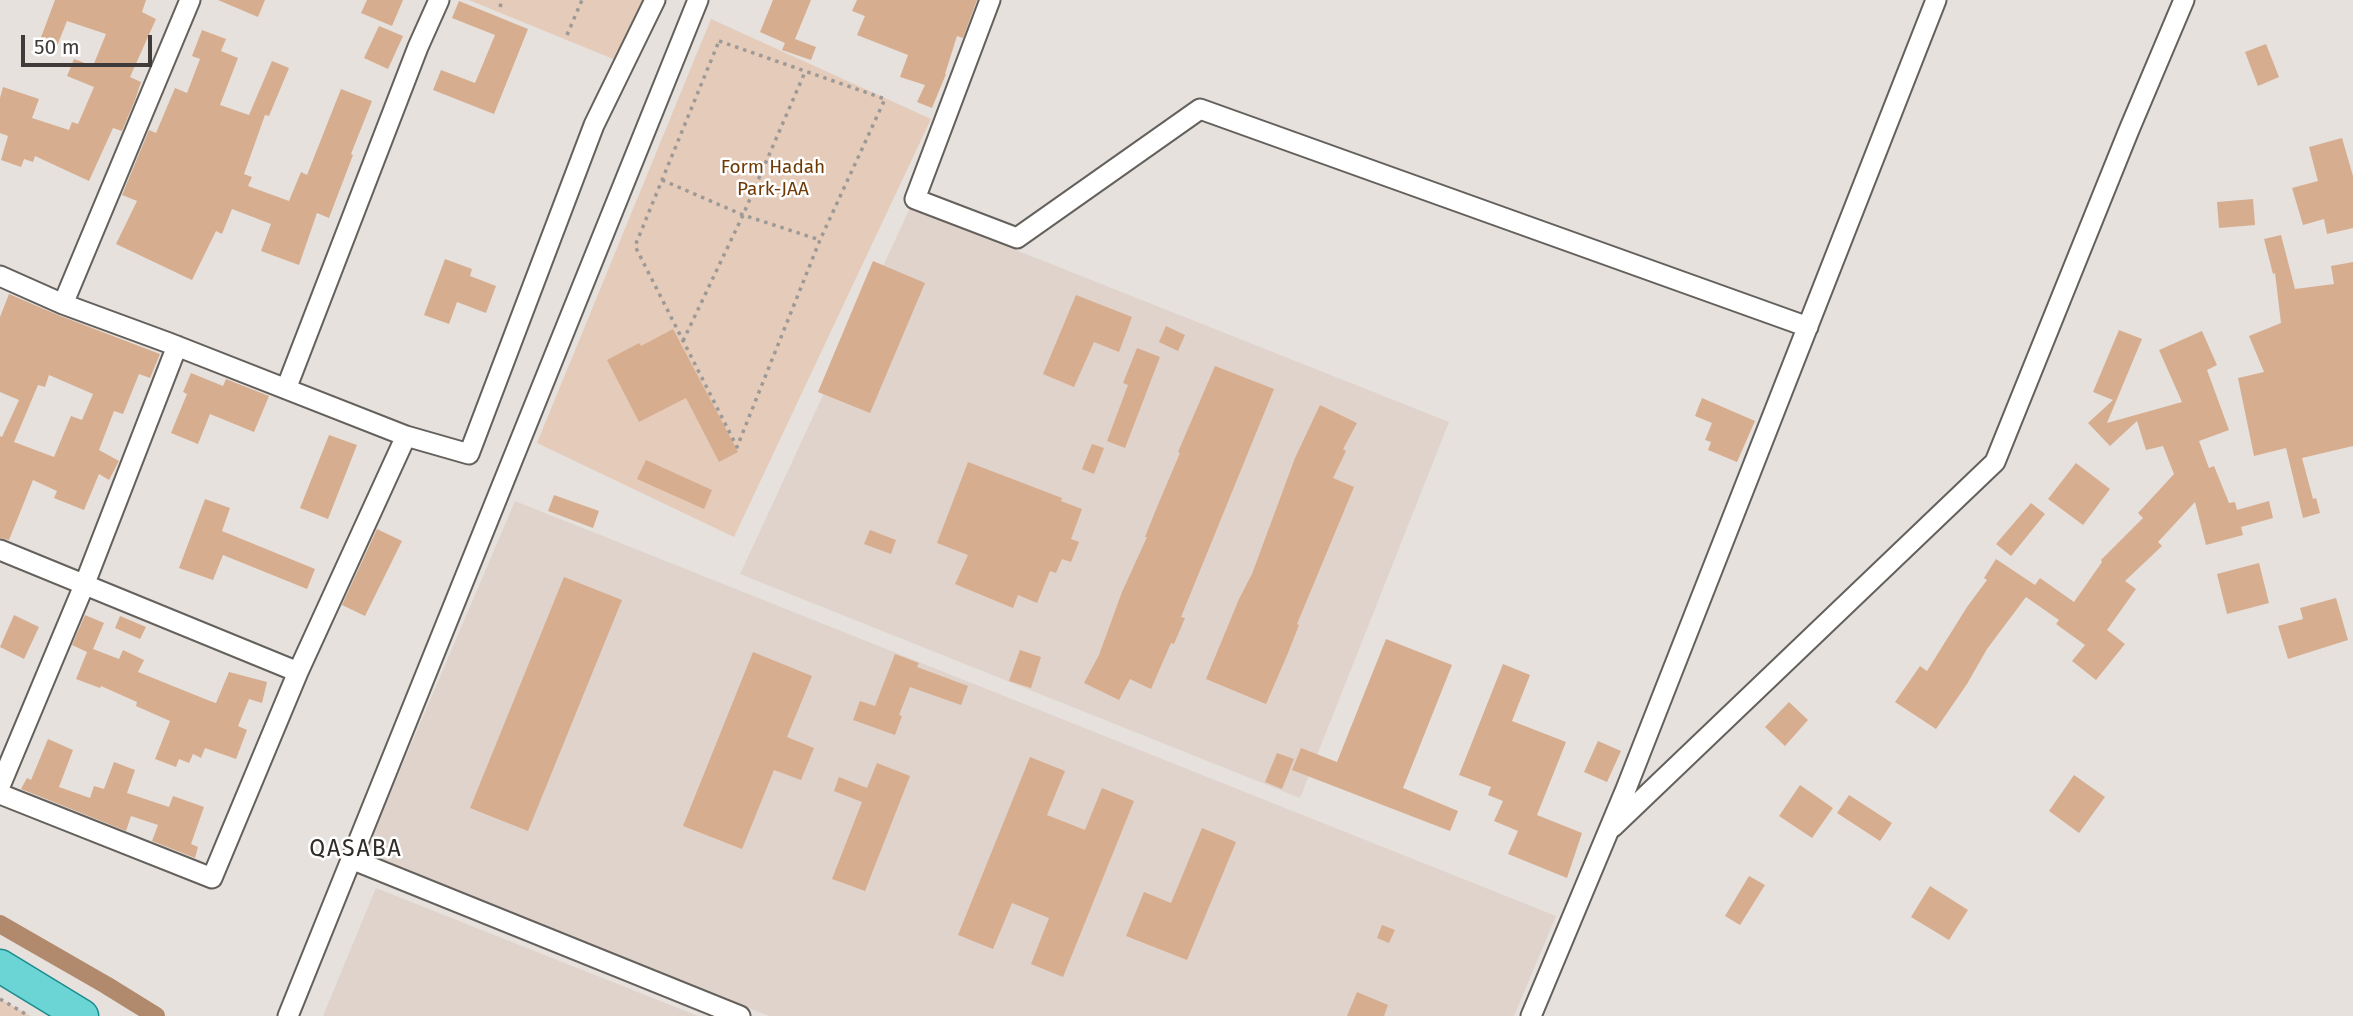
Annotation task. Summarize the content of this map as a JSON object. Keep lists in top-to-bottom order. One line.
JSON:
{"districts":["QASABA"],"parks":["Form Hadah Park-JAA"],"scale_bar":"50 m"}
